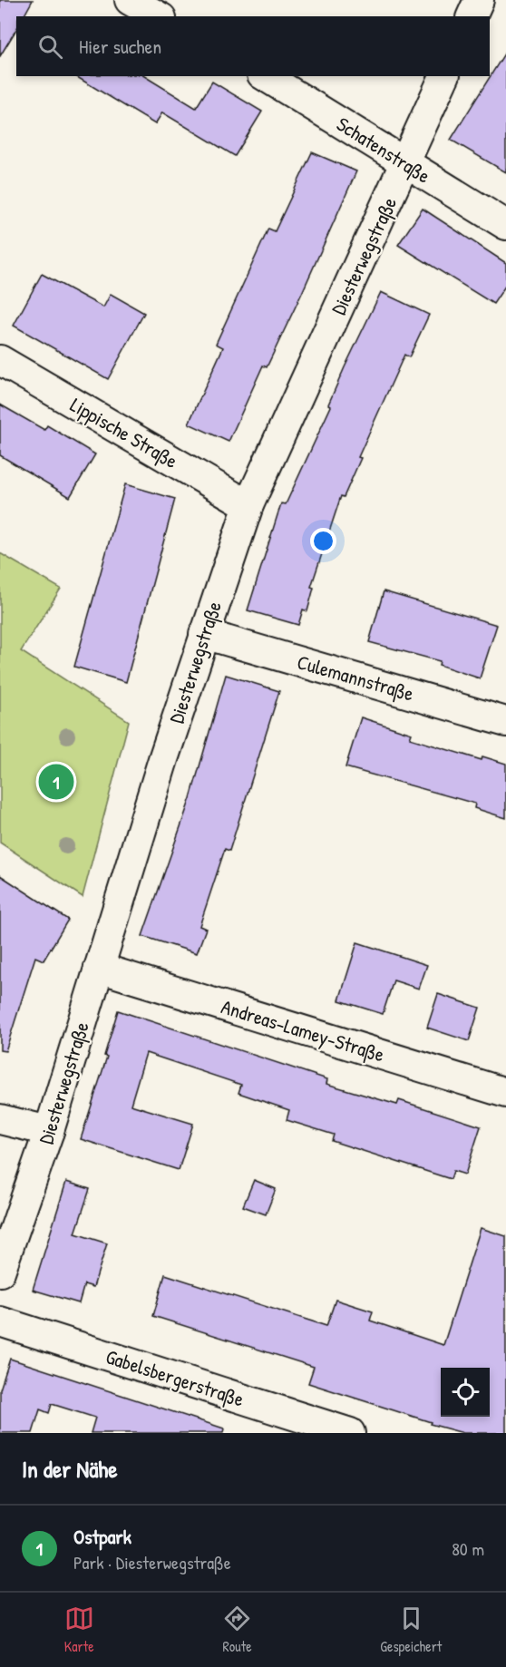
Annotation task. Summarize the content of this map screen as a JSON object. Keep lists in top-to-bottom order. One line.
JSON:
{"streets":{"street":["Schatenstraße","Diesterwegstraße","Lippische Straße","Culemannstraße","Andreas-Lamey-Straße","Gabelsbergerstraße"]},"crossings":[["Schatenstraße","Diesterwegstraße"],["Diesterwegstraße","Lippische Straße"],["Diesterwegstraße","Culemannstraße"],["Diesterwegstraße","Andreas-Lamey-Straße"]],"page":{"search":"Hier suchen","pins":"1","heading":"In der Nähe","list":[{"mark":"1","name":"Ostpark","note":"Park · Diesterwegstraße","value":"80 m"}],"nav":["Karte","Route","Gespeichert"]}}
